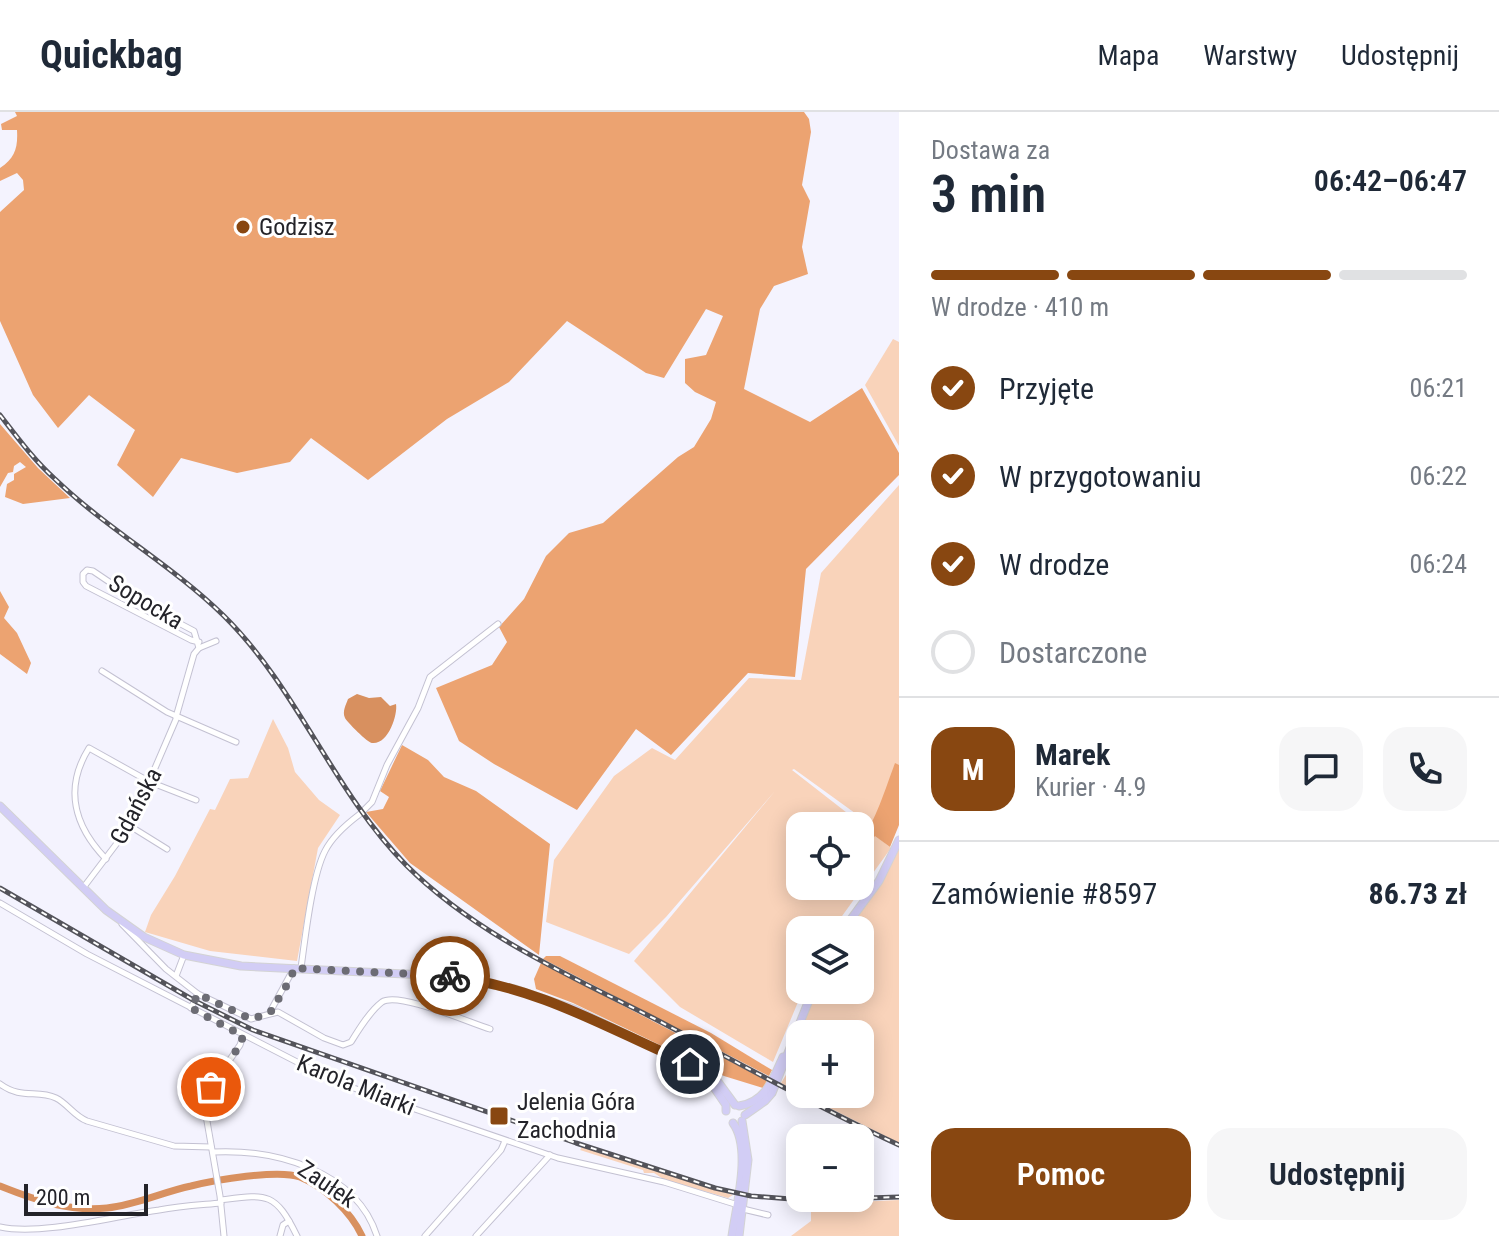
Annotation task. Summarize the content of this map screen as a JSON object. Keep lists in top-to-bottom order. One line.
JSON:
{"streets":{"street":["Sopocka","Gdańska","Karola Miarki","Zaułek"]},"crossings":[["Sopocka","Gdańska"]],"places":{"other":["Godzisz"],"transit":["Jelenia Góra Zachodnia"]},"scale_bar":"200 m","page":{"header":"Quickbag","nav":["Mapa","Warstwy","Udostępnij"],"heading":["3 min","Dostawa za","06:42–06:47"],"panel":["Marek","Kurier · 4.9","Zamówienie #8597","86.73 zł"],"bar":"W drodze · 410 m","list":[["Przyjęte","06:21"],["W przygotowaniu","06:22"],["W drodze","06:24"],"Dostarczone"],"round":"M","map_buttons":["+","−"],"buttons":["Pomoc","Udostępnij"],"scale":"200 m"}}
